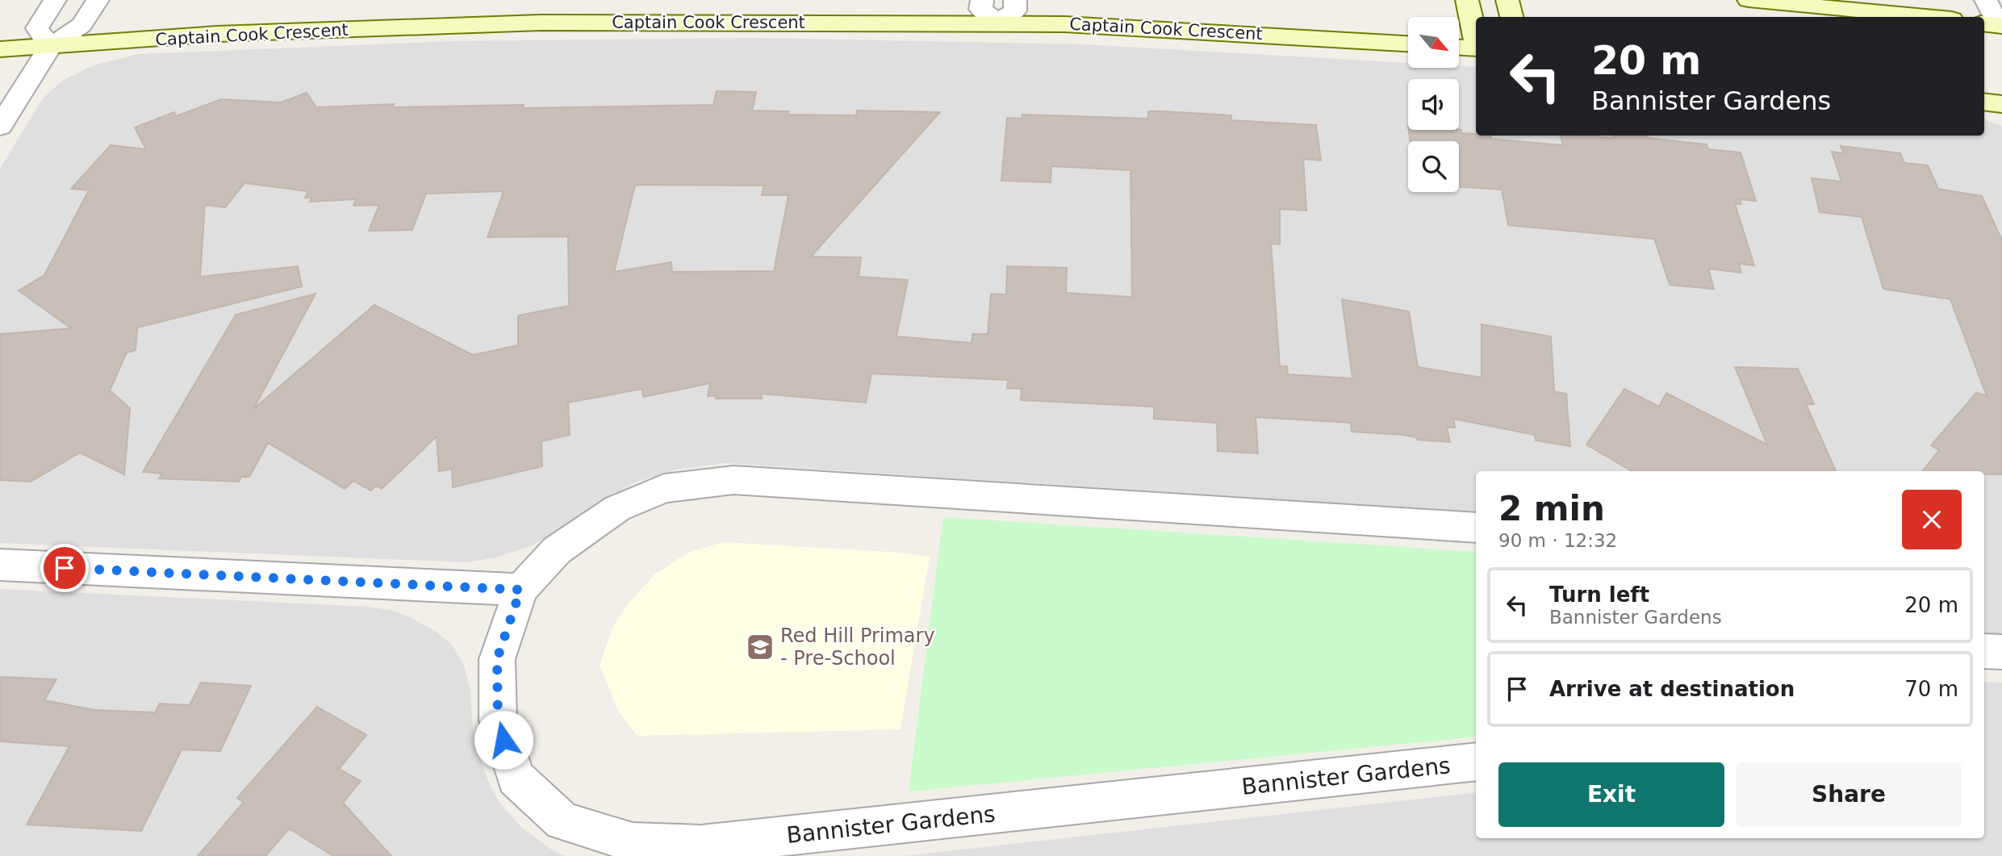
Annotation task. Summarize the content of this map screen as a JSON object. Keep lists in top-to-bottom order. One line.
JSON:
{"streets":{"main road":["Captain Cook Crescent"],"street":["Bannister Gardens"]},"places":{"school or university":["Red Hill Primary - Pre-School"]},"north":"bottom right","page":{"turn":["20 m","Bannister Gardens"],"heading":["2 min","90 m · 12:32"],"list":[{"name":"Turn left","note":"Bannister Gardens","value":"20 m"},{"name":"Arrive at destination","value":"70 m"}],"buttons":["Exit","Share"]}}
